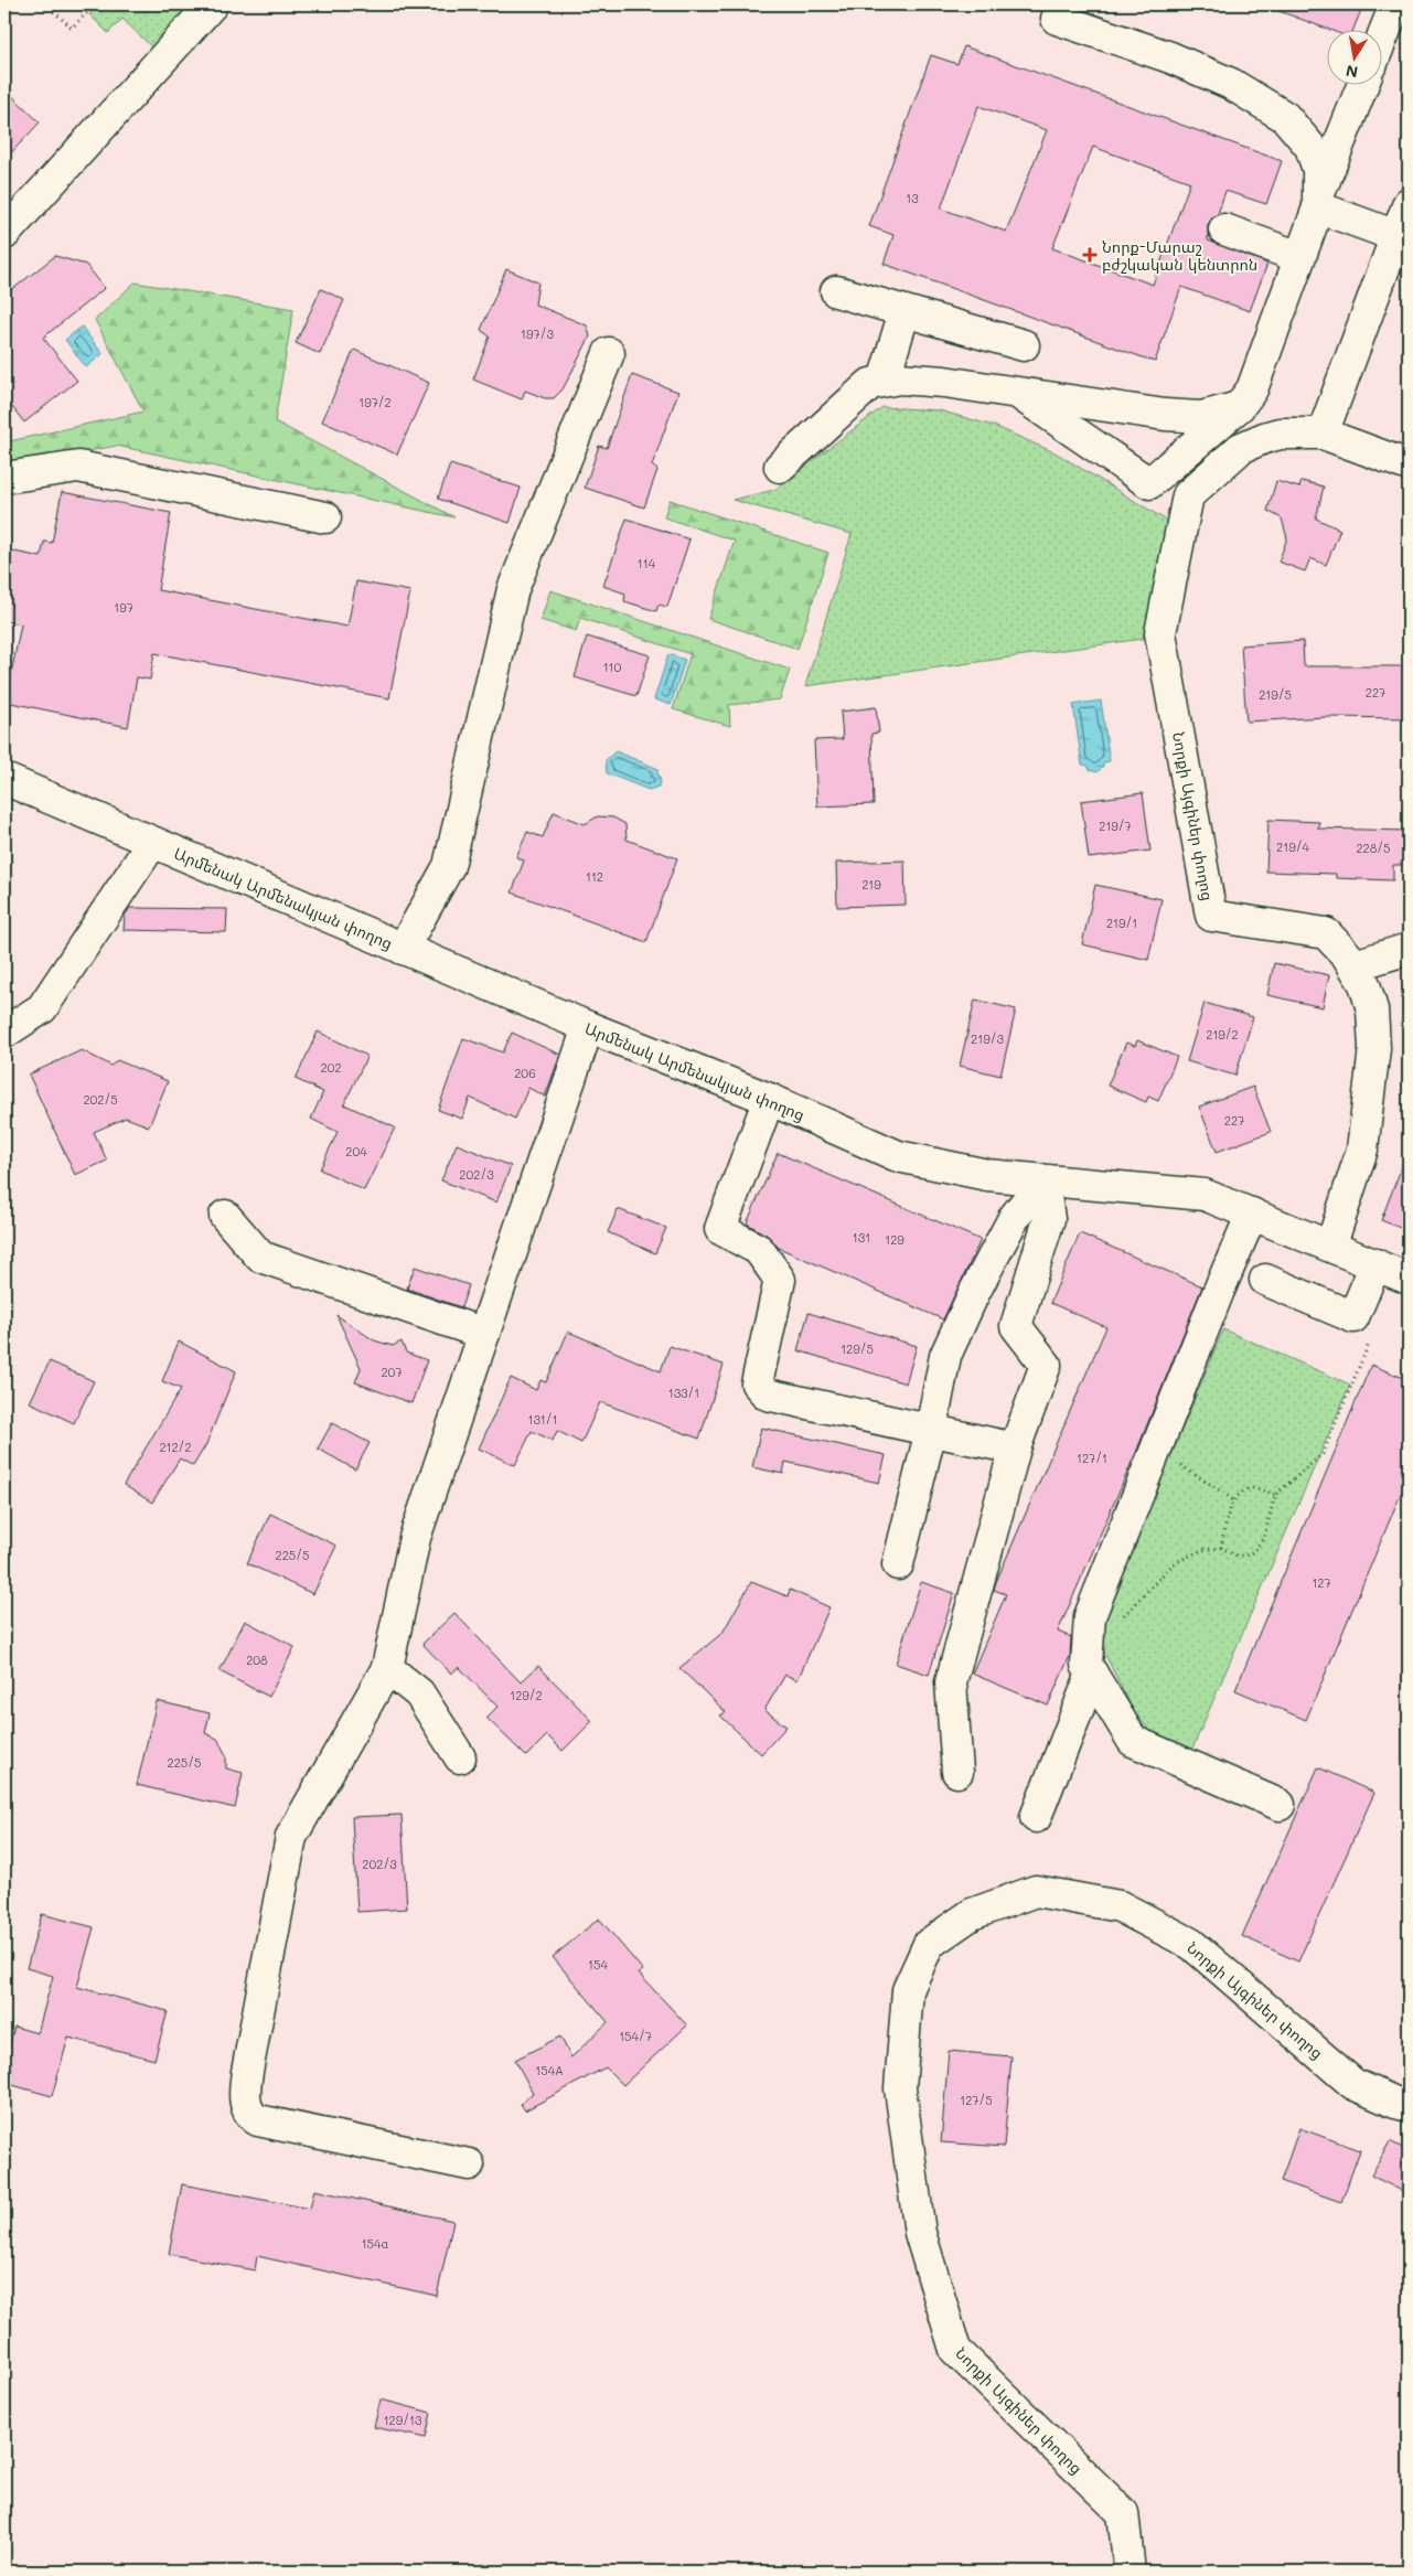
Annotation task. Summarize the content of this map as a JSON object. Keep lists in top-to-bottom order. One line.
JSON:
{"streets":{"street":["Նորքի Այգիներ փողոց","Արմենակ Արմենակյան փողոց"]},"crossings":[["Նորքի Այգիներ փողոց","Արմենակ Արմենակյան փողոց"]],"places":{"health":["Նորք-Մարաշ բժշկական կենտրոն"]},"house_numbers":["13","197/3","197/2","114","197","110","227","219/5","219/7","219/4","228/5","112","219","219/1","219/2","219/3","202","206","202/5","227","204","202/3","131","129","129/5","207","133/1","131/1","212/2","127/1","225/5","127","208","129/2","225/5","202/3","154","154/7","154A","127/5","154a","129/13"],"north":"bottom"}
